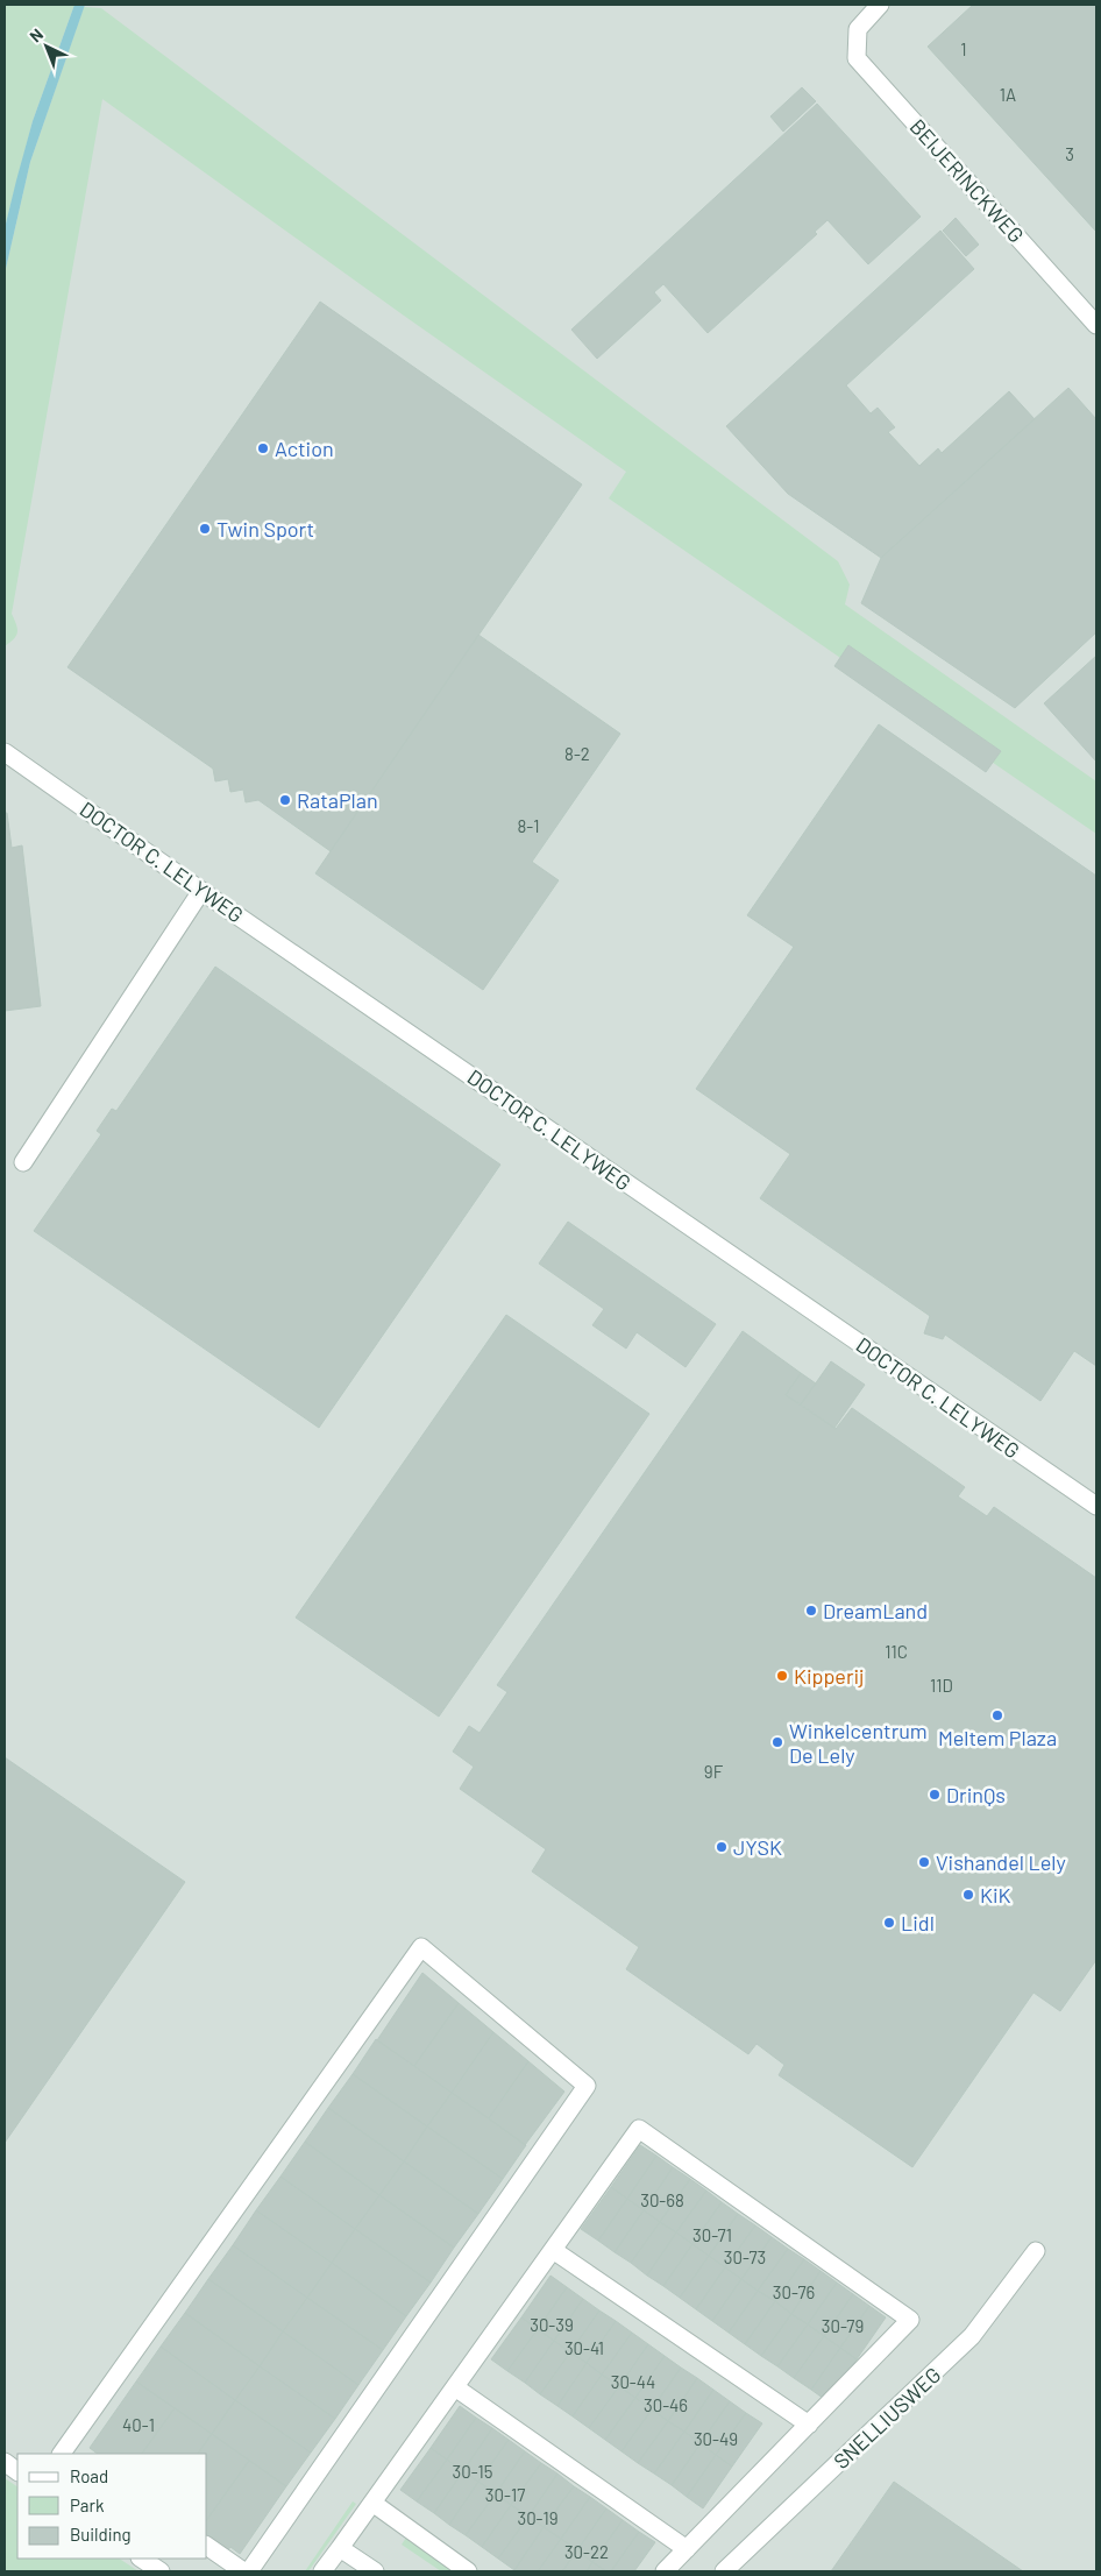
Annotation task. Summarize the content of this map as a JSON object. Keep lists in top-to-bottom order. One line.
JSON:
{"streets":{"street":["BEIJERINCKWEG","DOCTOR C. LELYWEG","SNELLIUSWEG"]},"places":["Action","Twin Sport","RataPlan","DreamLand","Kipperij","Meltem Plaza","Winkelcentrum De Lely","DrinQs","JYSK","Vishandel Lely","KiK","Lidl"],"house_numbers":["1","1A","3","8-2","8-1","11C","11D","9F","30-68","30-71","30-73","30-76","30-39","30-79","30-41","30-44","30-46","40-1","30-49","30-15","30-17","30-19","30-22"],"legend":["Road","Park","Building"],"north":"top left"}
